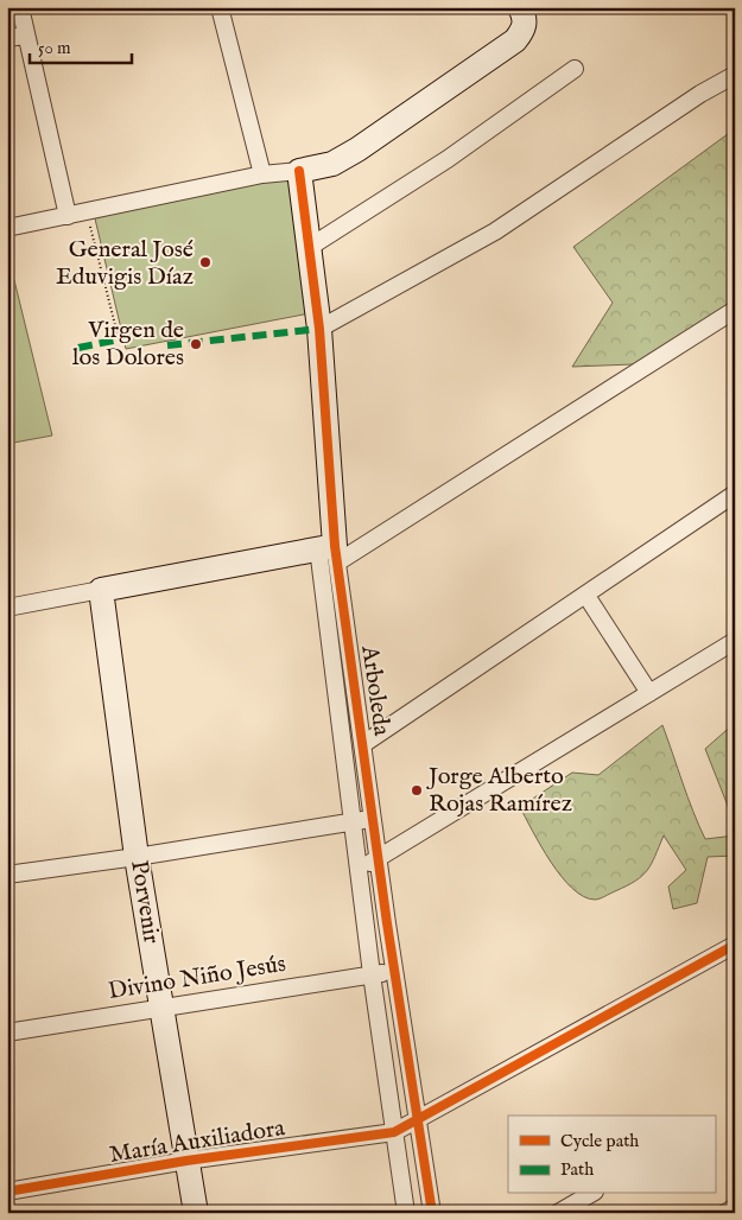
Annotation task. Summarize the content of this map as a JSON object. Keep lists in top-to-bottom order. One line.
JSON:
{"streets":{"street":["Arboleda","Porvenir","Divino Niño Jesús","María Auxiliadora"]},"crossings":[["Arboleda","Divino Niño Jesús"],["Arboleda","María Auxiliadora"],["Porvenir","Divino Niño Jesús"],["Porvenir","María Auxiliadora"]],"places":["General José Eduvigis Díaz","Virgen de los Dolores","Jorge Alberto Rojas Ramírez"],"legend":["Cycle path","Path"],"scale_bar":"50 m"}
